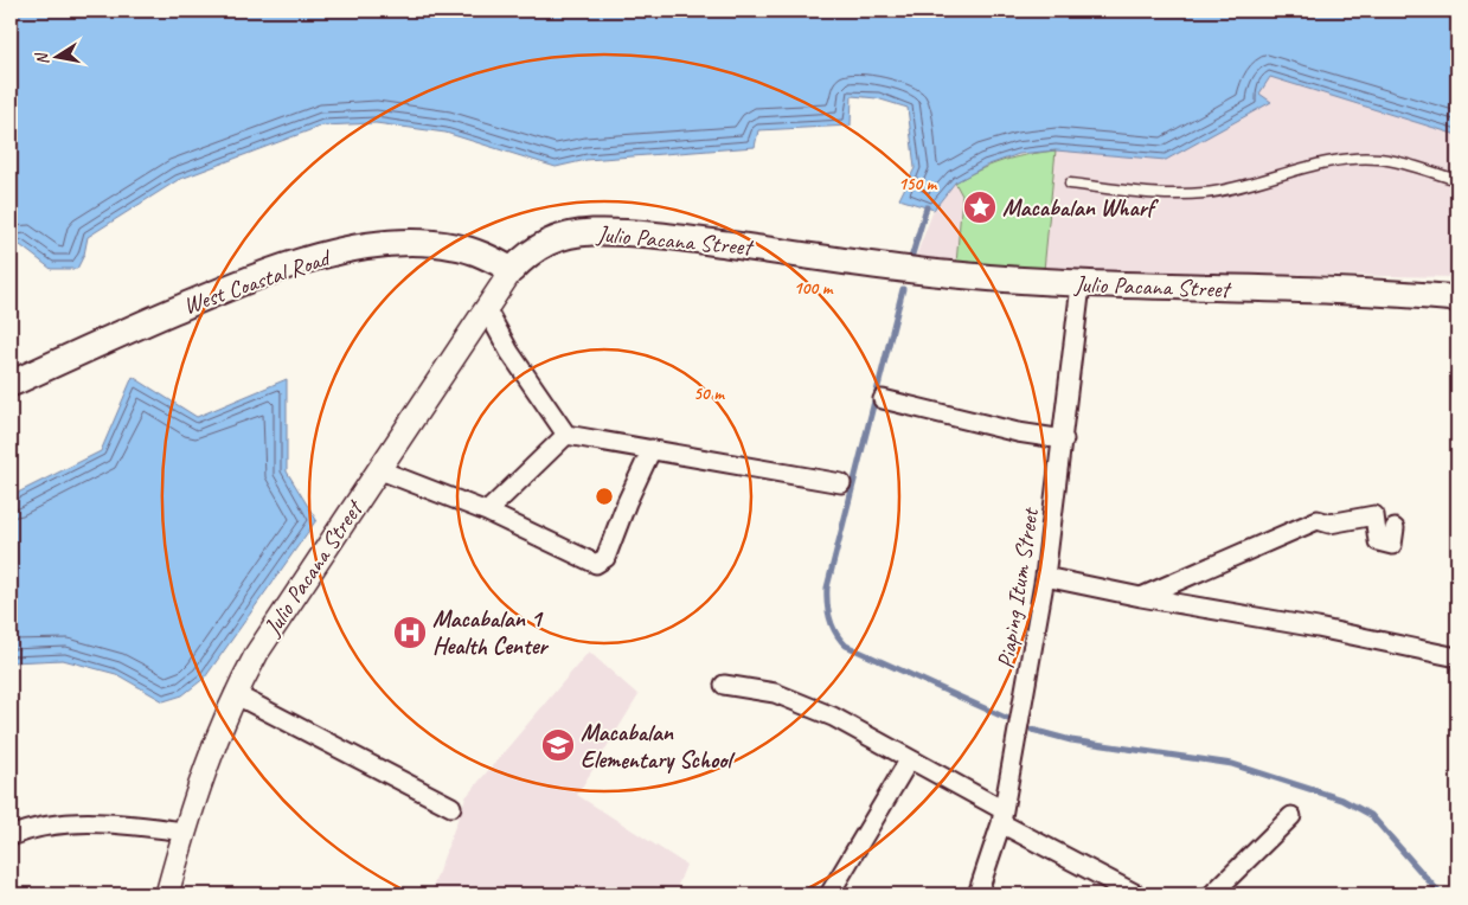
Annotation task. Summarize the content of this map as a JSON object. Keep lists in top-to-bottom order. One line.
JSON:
{"streets":{"main road":["Julio Pacana Street","West Coastal Road"],"street":["Piaping Itum Street"]},"crossings":[["Julio Pacana Street","West Coastal Road"],["Julio Pacana Street","Piaping Itum Street"]],"places":{"place":["Macabalan Wharf"],"hospital":["Macabalan 1 Health Center"],"school or university":["Macabalan Elementary School"]},"north":"left","rings":["150 m","100 m","50 m"]}
